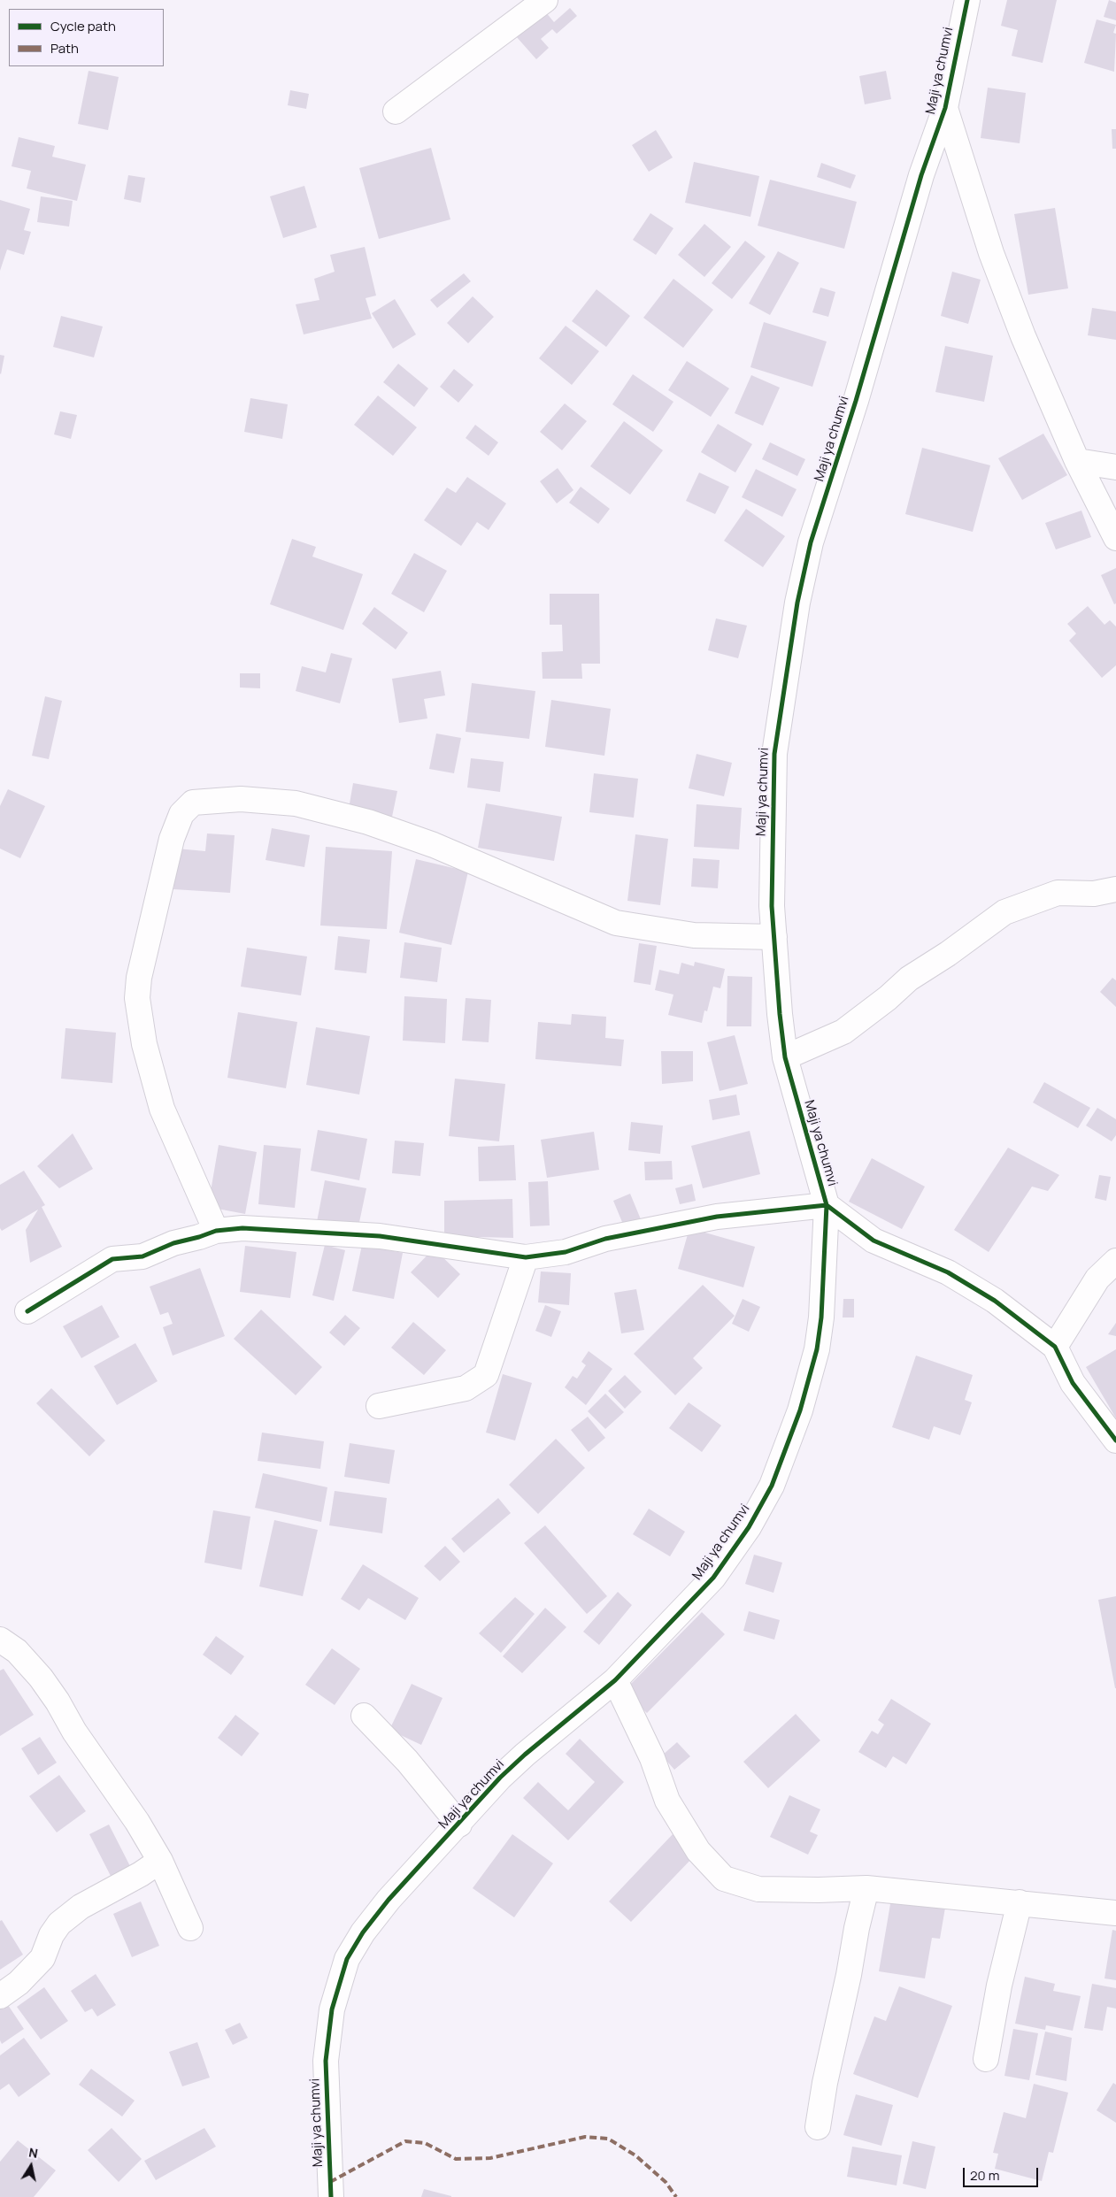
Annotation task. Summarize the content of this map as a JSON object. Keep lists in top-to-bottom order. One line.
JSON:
{"streets":{"street":["Maji ya chumvi"]},"legend":["Cycle path","Path"],"scale_bar":"20 m","north":"top"}
